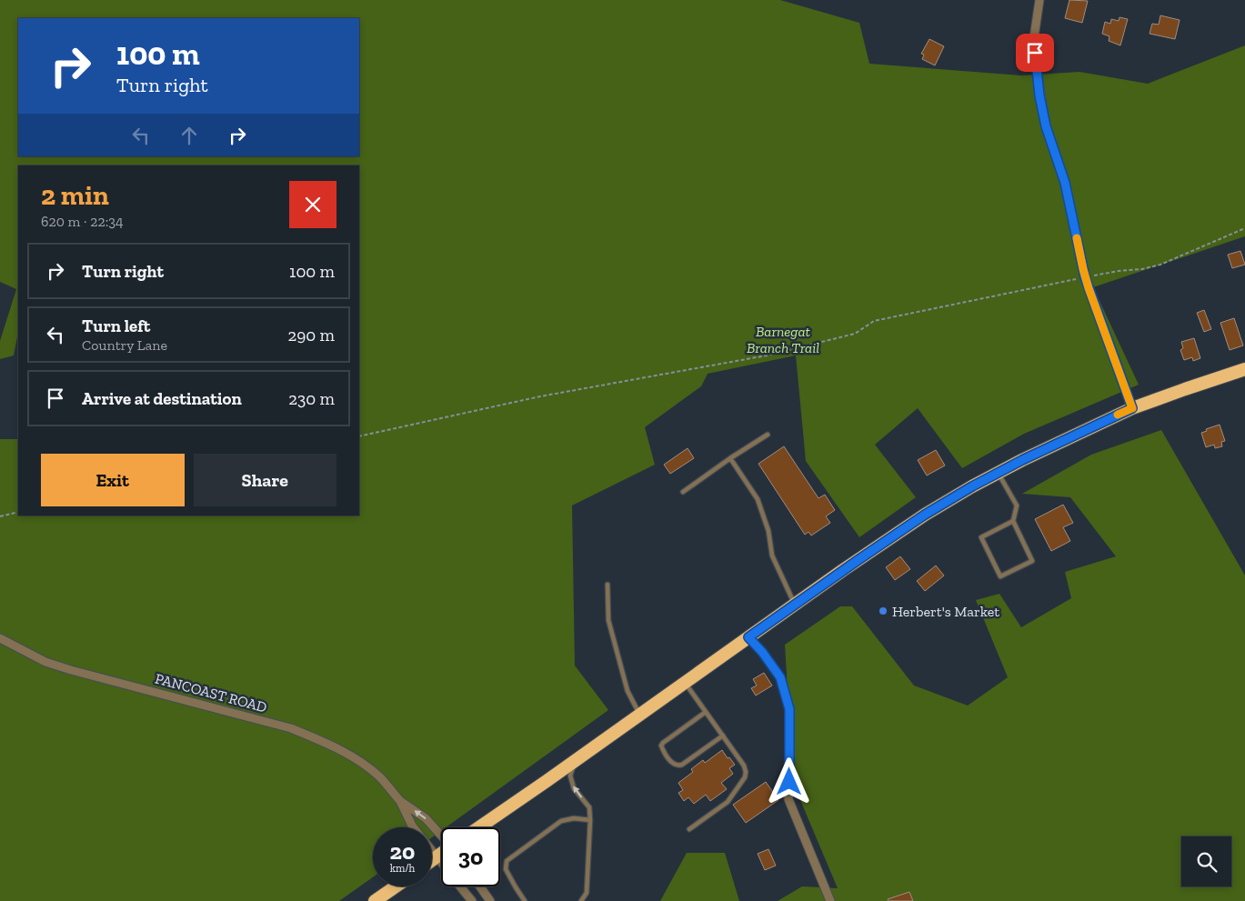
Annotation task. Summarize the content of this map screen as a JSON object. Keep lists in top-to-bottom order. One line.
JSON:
{"streets":{"street":["PANCOAST ROAD"]},"parks":["Barnegat Branch Trail"],"places":["Herbert's Market"],"page":{"turn":["100 m","Turn right"],"heading":["2 min","620 m · 22:34"],"list":[{"name":"Turn right","value":"100 m"},{"name":"Turn left","note":"Country Lane","value":"290 m"},{"name":"Arrive at destination","value":"230 m"}],"buttons":["Exit","Share"],"speed":"20 km/h","limit":"30"}}
